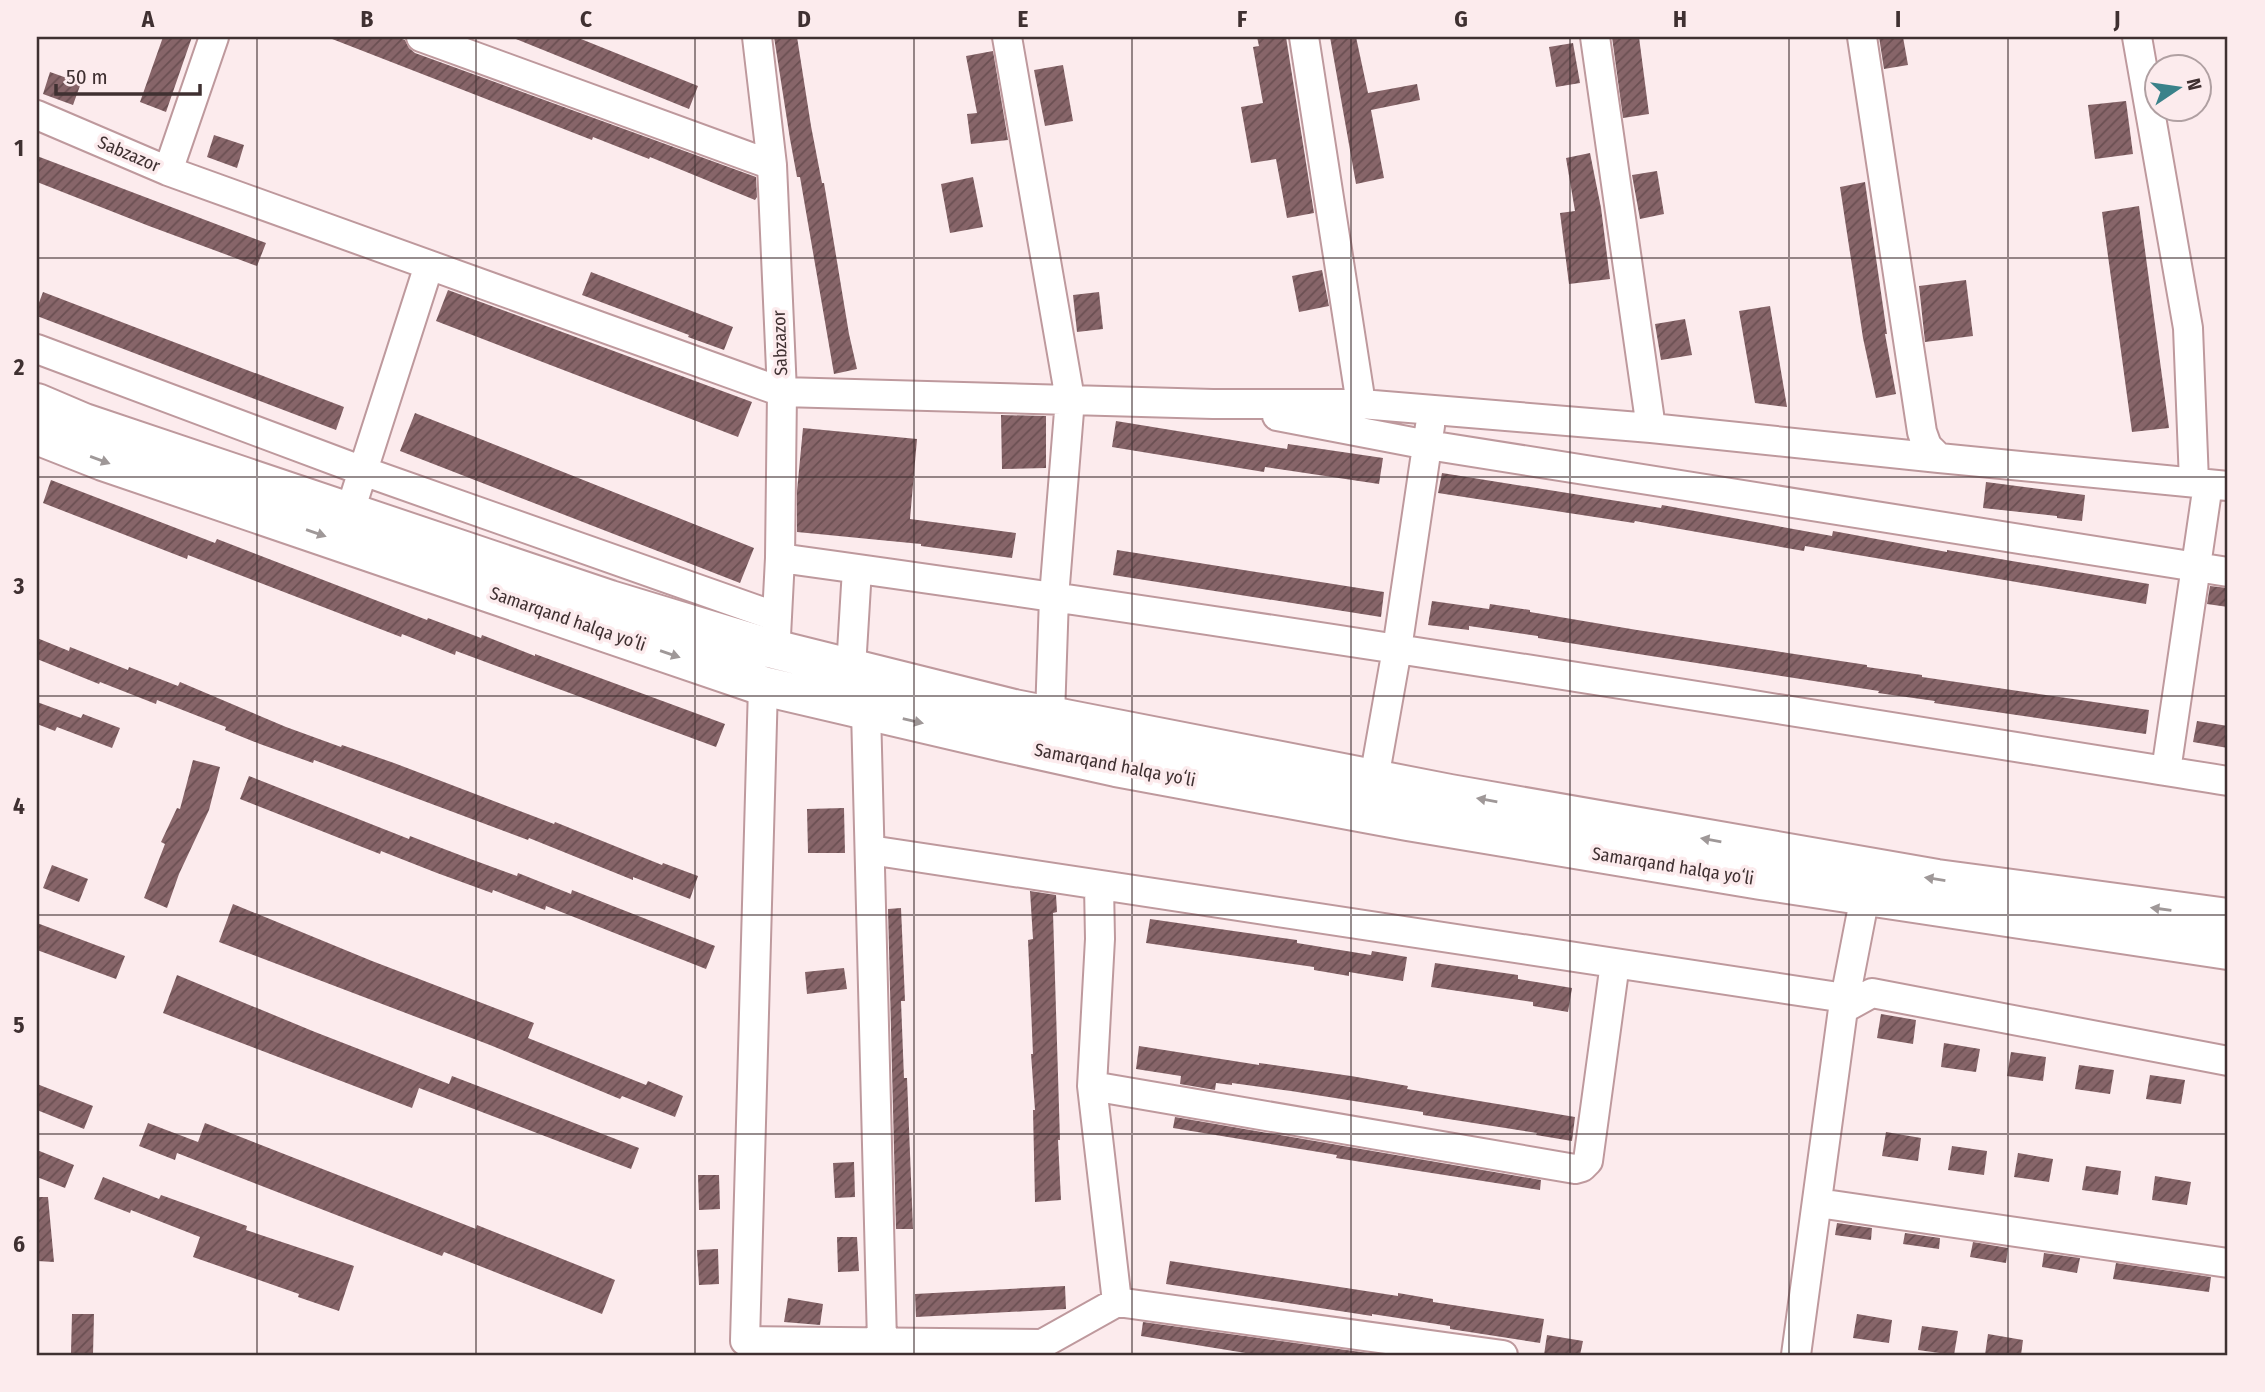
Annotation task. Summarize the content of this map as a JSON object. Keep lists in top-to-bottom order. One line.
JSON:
{"streets":{"highway":["Samarqand halqa yoʻli"],"street":["Sabzazor"]},"crossings":[["Sabzazor","Samarqand halqa yoʻli"]],"scale_bar":"50 m","north":"right","grid":{"columns":["A","B","C","D","E","F","G","H","I","J"],"rows":["1","2","3","4","5","6"]}}
